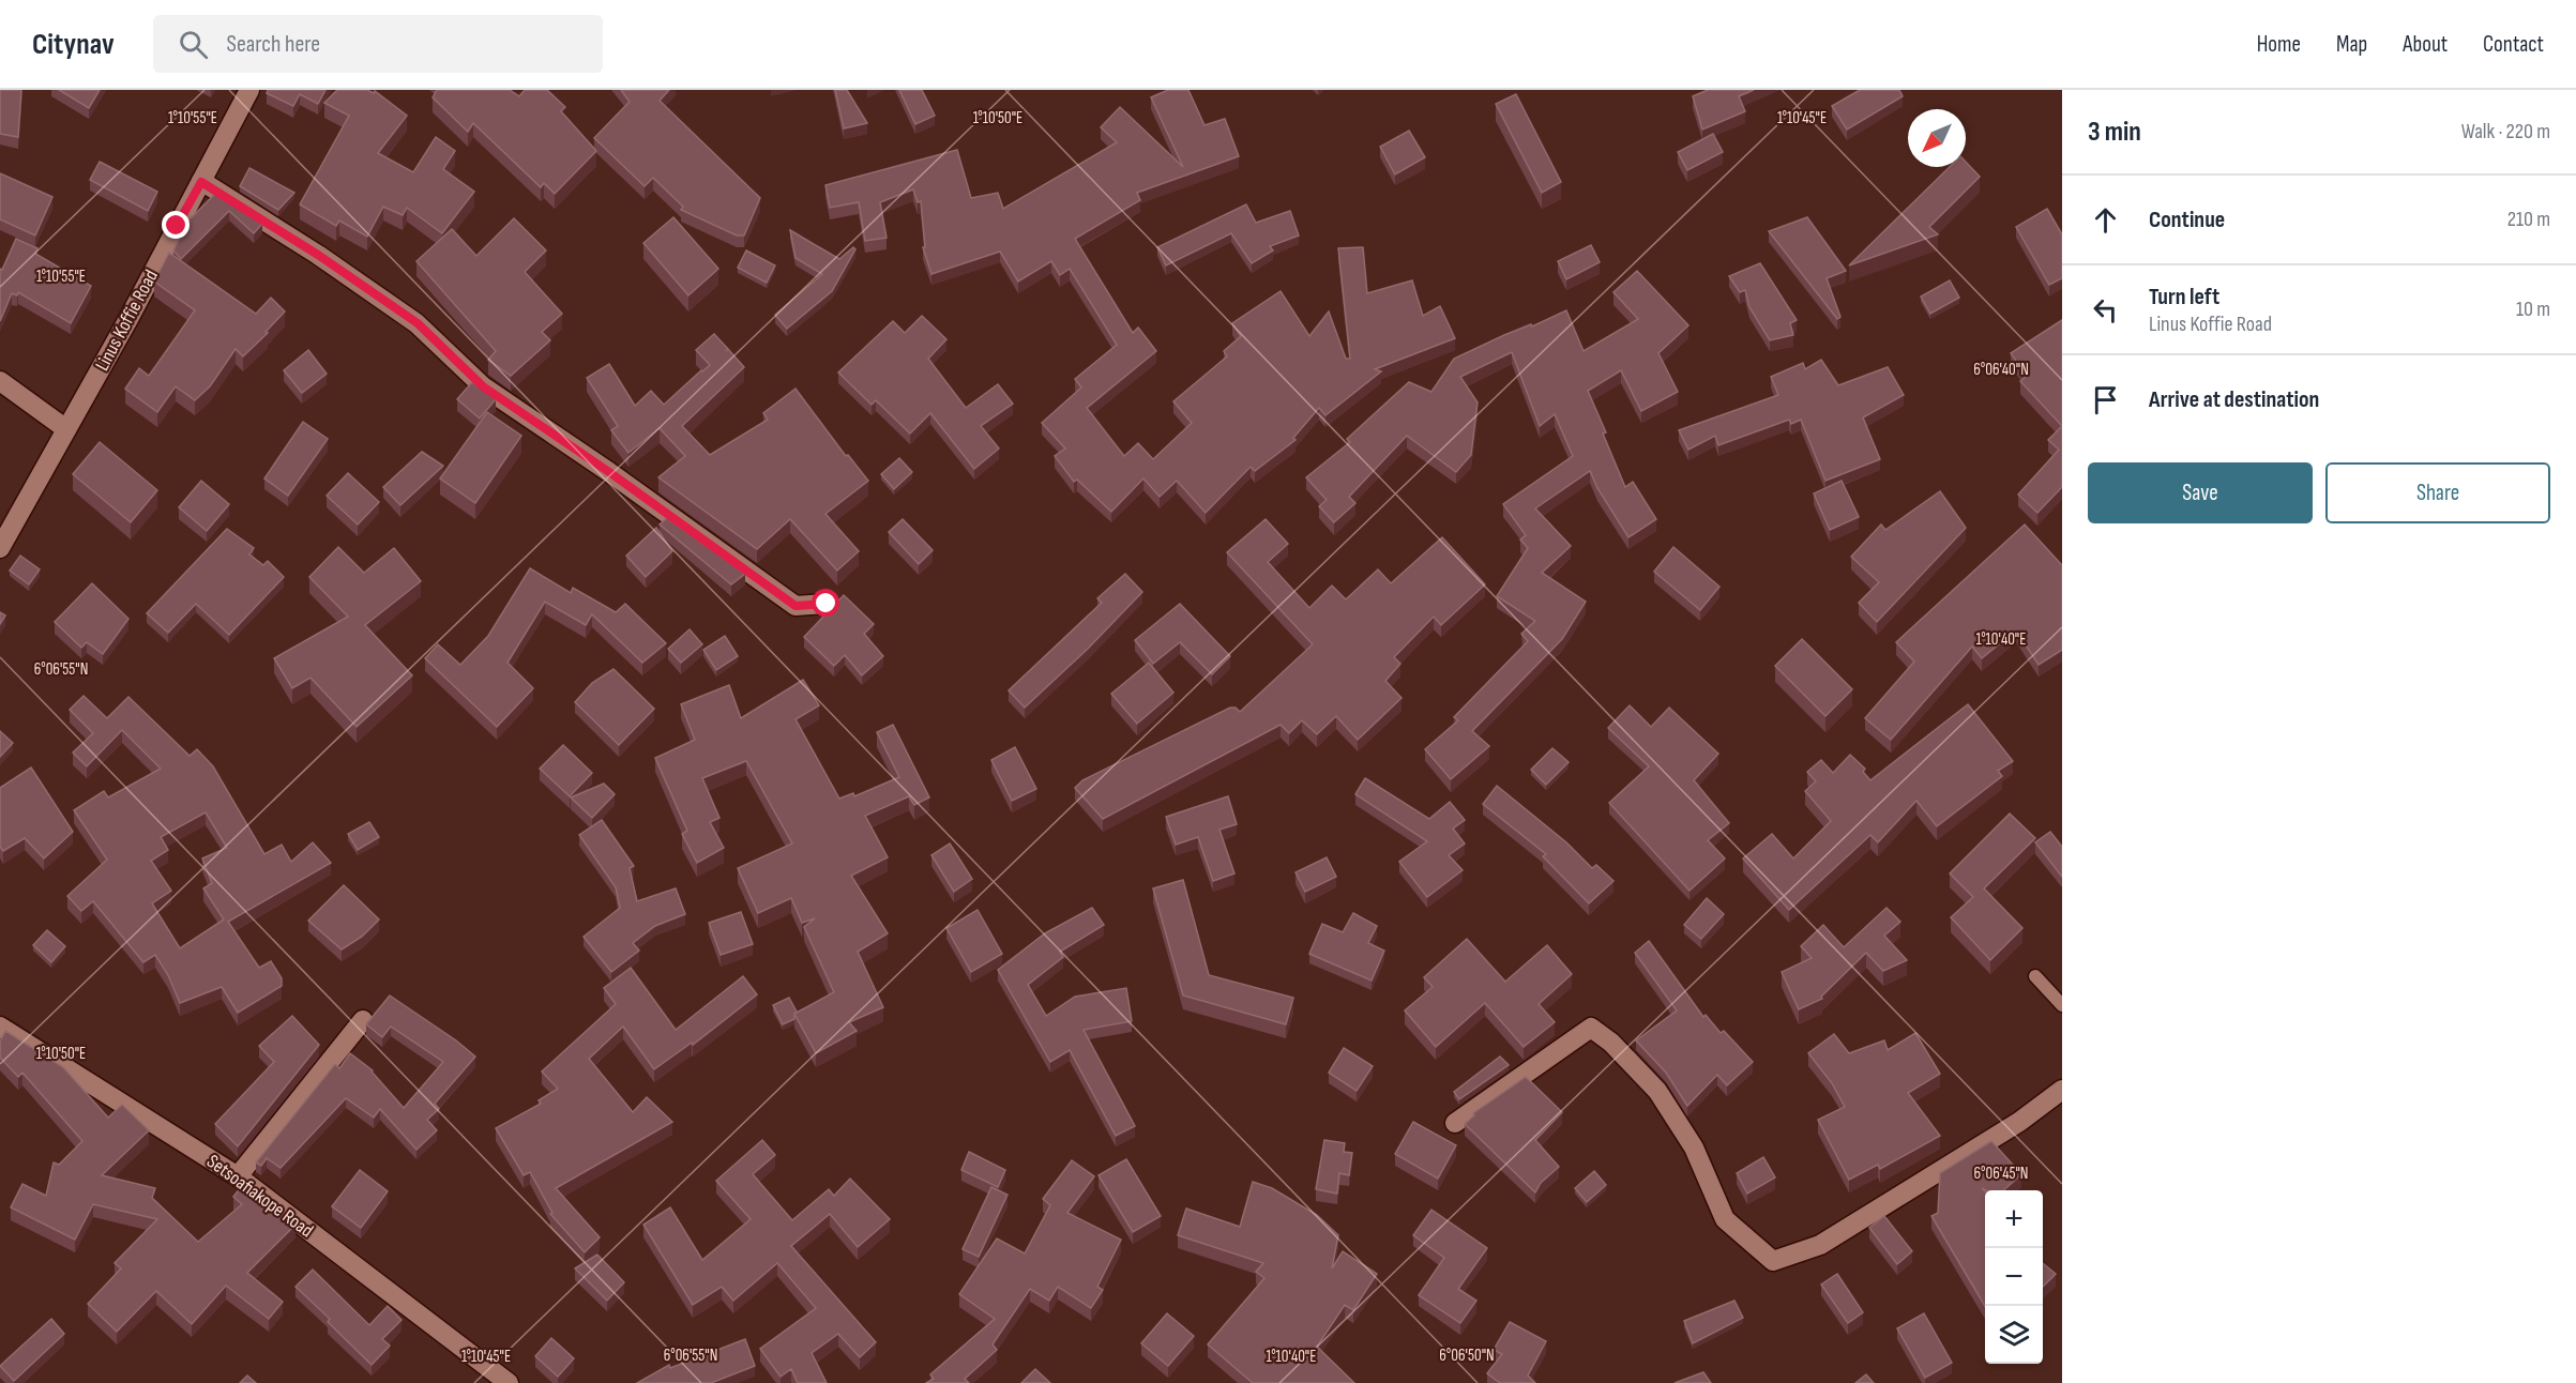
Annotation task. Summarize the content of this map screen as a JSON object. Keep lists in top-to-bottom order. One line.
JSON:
{"streets":{"street":["Linus Koffie Road","Setsoafiakope Road"]},"north":"bottom left","page":{"header":"Citynav","search":"Search here","nav":["Home","Map","About","Contact"],"heading":["3 min","Walk · 220 m"],"list":[["Continue","210 m"],["Turn left","Linus Koffie Road","10 m"],"Arrive at destination"],"buttons":["Save","Share"],"map_buttons":["+","−"]},"coordinates":["1°10'55\"E","1°10'50\"E","1°10'45\"E","6°06'40\"N","1°10'40\"E","6°06'55\"N","6°06'45\"N","6°06'50\"N"]}
